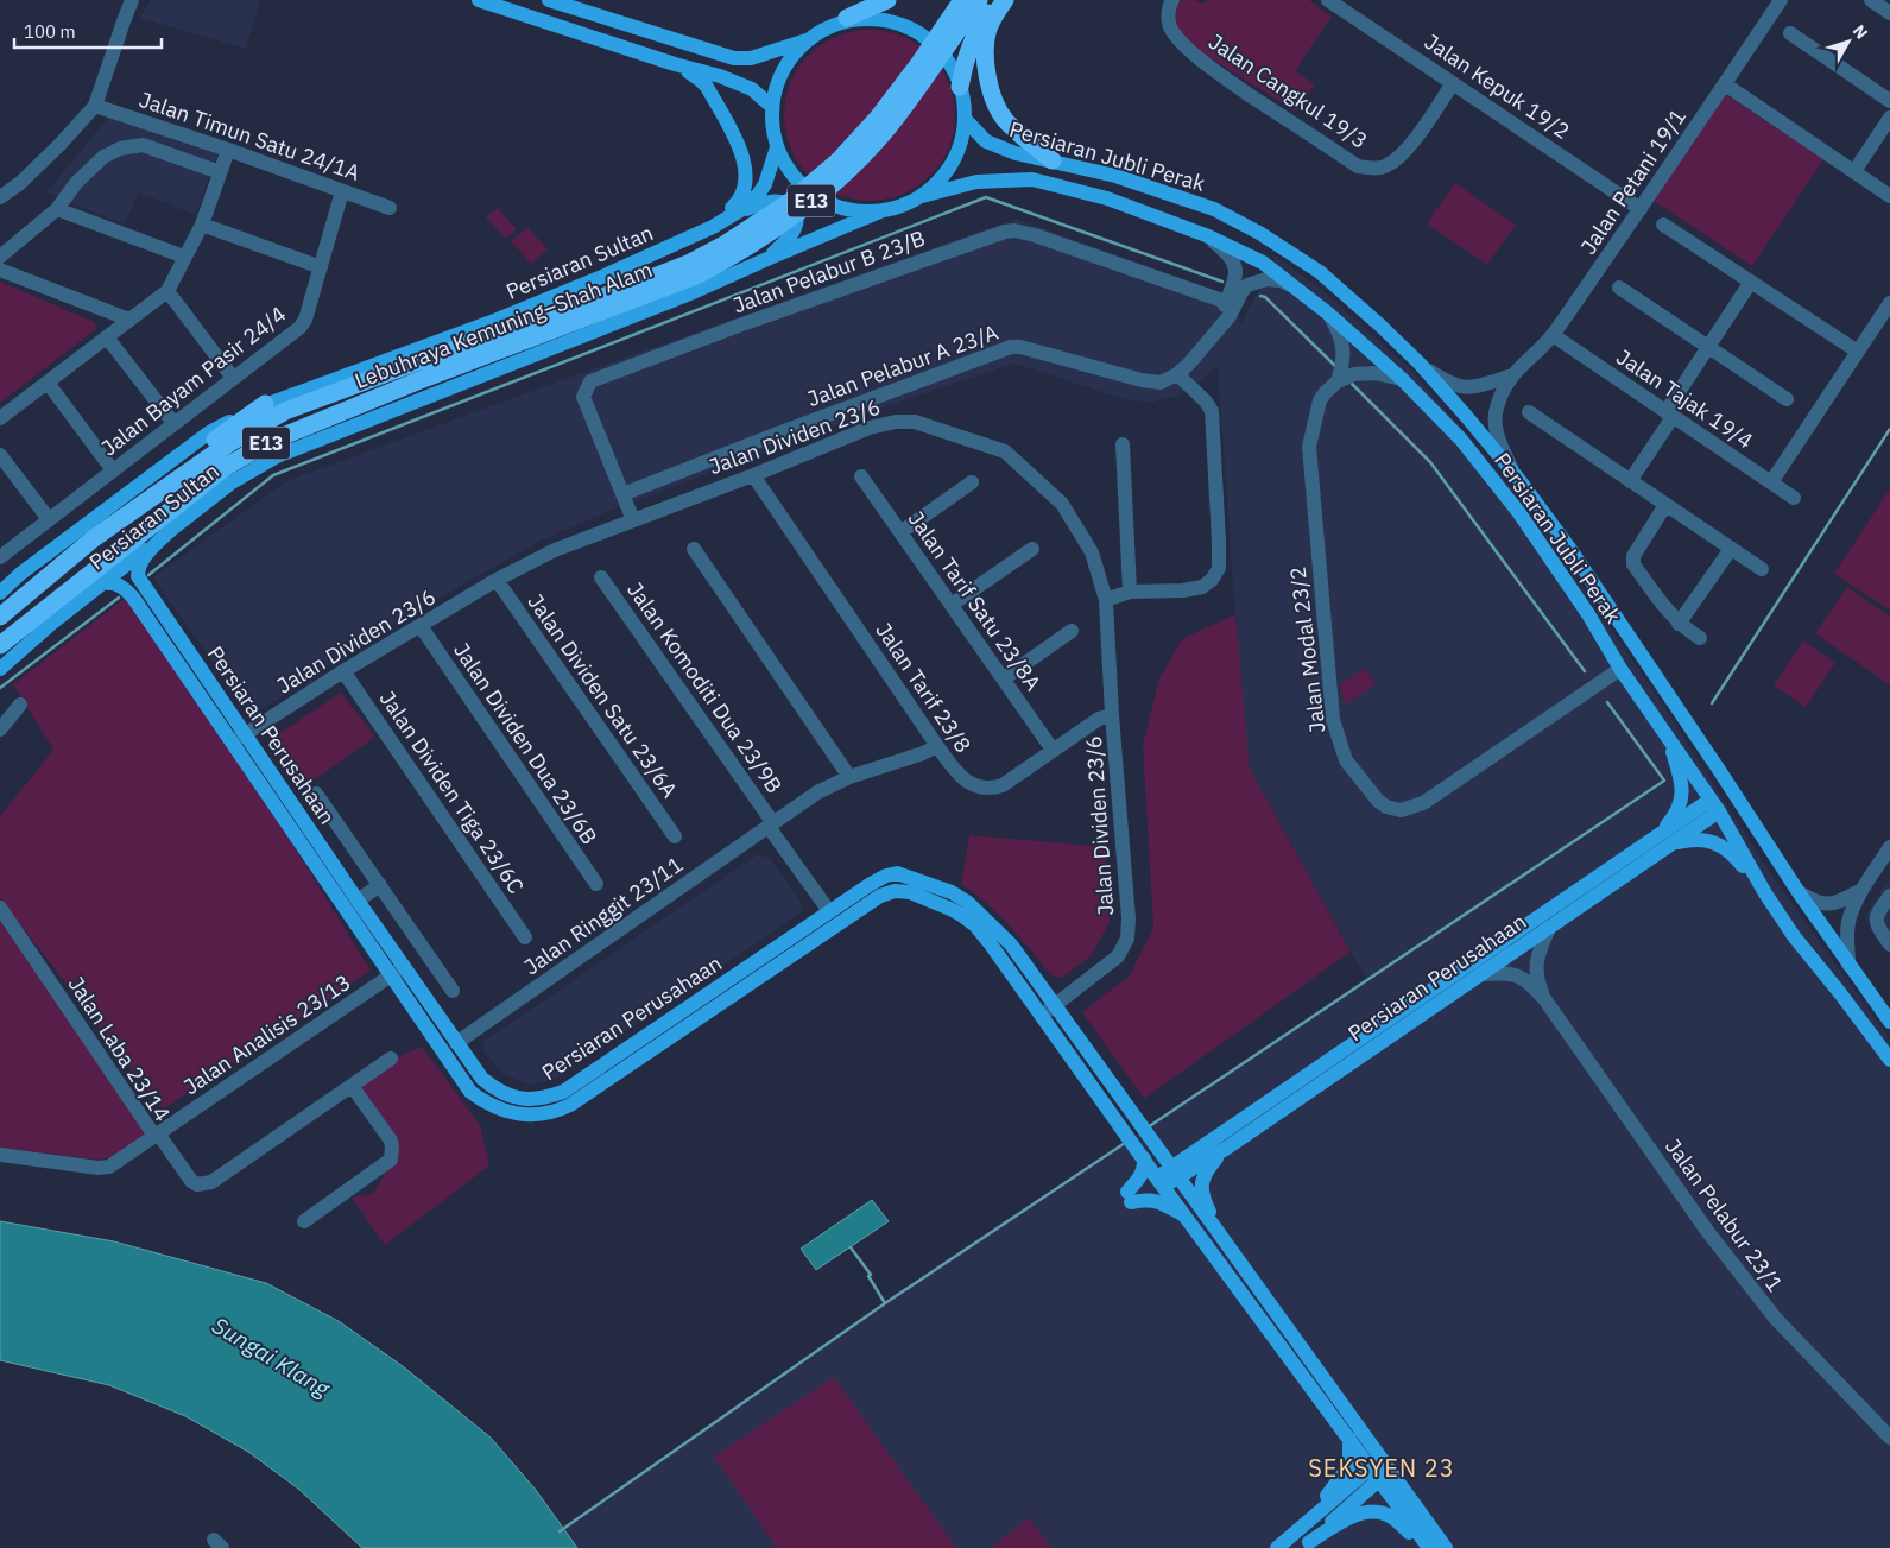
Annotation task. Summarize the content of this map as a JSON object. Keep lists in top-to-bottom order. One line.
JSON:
{"streets":{"highway":["E13","Lebuhraya Kemuning–Shah Alam"],"main road":["Persiaran Jubli Perak","Persiaran Sultan","Persiaran Perusahaan"],"street":["Jalan Kepuk 19/2","Jalan Cangkul 19/3","Jalan Timun Satu 24/1A","Jalan Petani 19/1","Jalan Pelabur B 23/B","Jalan Pelabur A 23/A","Jalan Bayam Pasir 24/4","Jalan Tajak 19/4","Jalan Dividen 23/6","Jalan Tarif Satu 23/8A","Jalan Modal 23/2","Jalan Komoditi Dua 23/9B","Jalan Tarif 23/8","Jalan Dividen Satu 23/6A","Jalan Dividen Dua 23/6B","Jalan Dividen Tiga 23/6C","Jalan Ringgit 23/11","Jalan Analisis 23/13","Jalan Laba 23/14","Jalan Pelabur 23/1"]},"crossings":[["Jalan Kepuk 19/2","Jalan Cangkul 19/3"],["Jalan Kepuk 19/2","Jalan Petani 19/1"],["Jalan Timun Satu 24/1A","Jalan Bayam Pasir 24/4"],["Persiaran Jubli Perak","Jalan Petani 19/1"],["Persiaran Jubli Perak","Persiaran Sultan"],["Persiaran Jubli Perak","Jalan Pelabur A 23/A"],["Persiaran Jubli Perak","Jalan Modal 23/2"],["Persiaran Jubli Perak","Persiaran Perusahaan"],["Jalan Petani 19/1","Jalan Tajak 19/4"],["Persiaran Sultan","Persiaran Perusahaan"],["Jalan Pelabur B 23/B","Jalan Pelabur A 23/A"],["Jalan Pelabur B 23/B","Jalan Dividen 23/6"],["Jalan Dividen 23/6","Jalan Tarif 23/8"],["Jalan Dividen 23/6","Jalan Dividen Satu 23/6A"],["Jalan Dividen 23/6","Persiaran Perusahaan"],["Jalan Dividen 23/6","Jalan Dividen Dua 23/6B"],["Jalan Dividen 23/6","Jalan Dividen Tiga 23/6C"],["Jalan Tarif Satu 23/8A","Jalan Tarif 23/8"],["Jalan Komoditi Dua 23/9B","Persiaran Perusahaan"],["Jalan Komoditi Dua 23/9B","Jalan Ringgit 23/11"],["Jalan Tarif 23/8","Jalan Ringgit 23/11"],["Persiaran Perusahaan","Jalan Ringgit 23/11"],["Persiaran Perusahaan","Jalan Analisis 23/13"],["Persiaran Perusahaan","Jalan Pelabur 23/1"],["Jalan Analisis 23/13","Jalan Laba 23/14"]],"districts":["SEKSYEN 23"],"water":["Sungai Klang"],"scale_bar":"100 m","north":"top right"}
